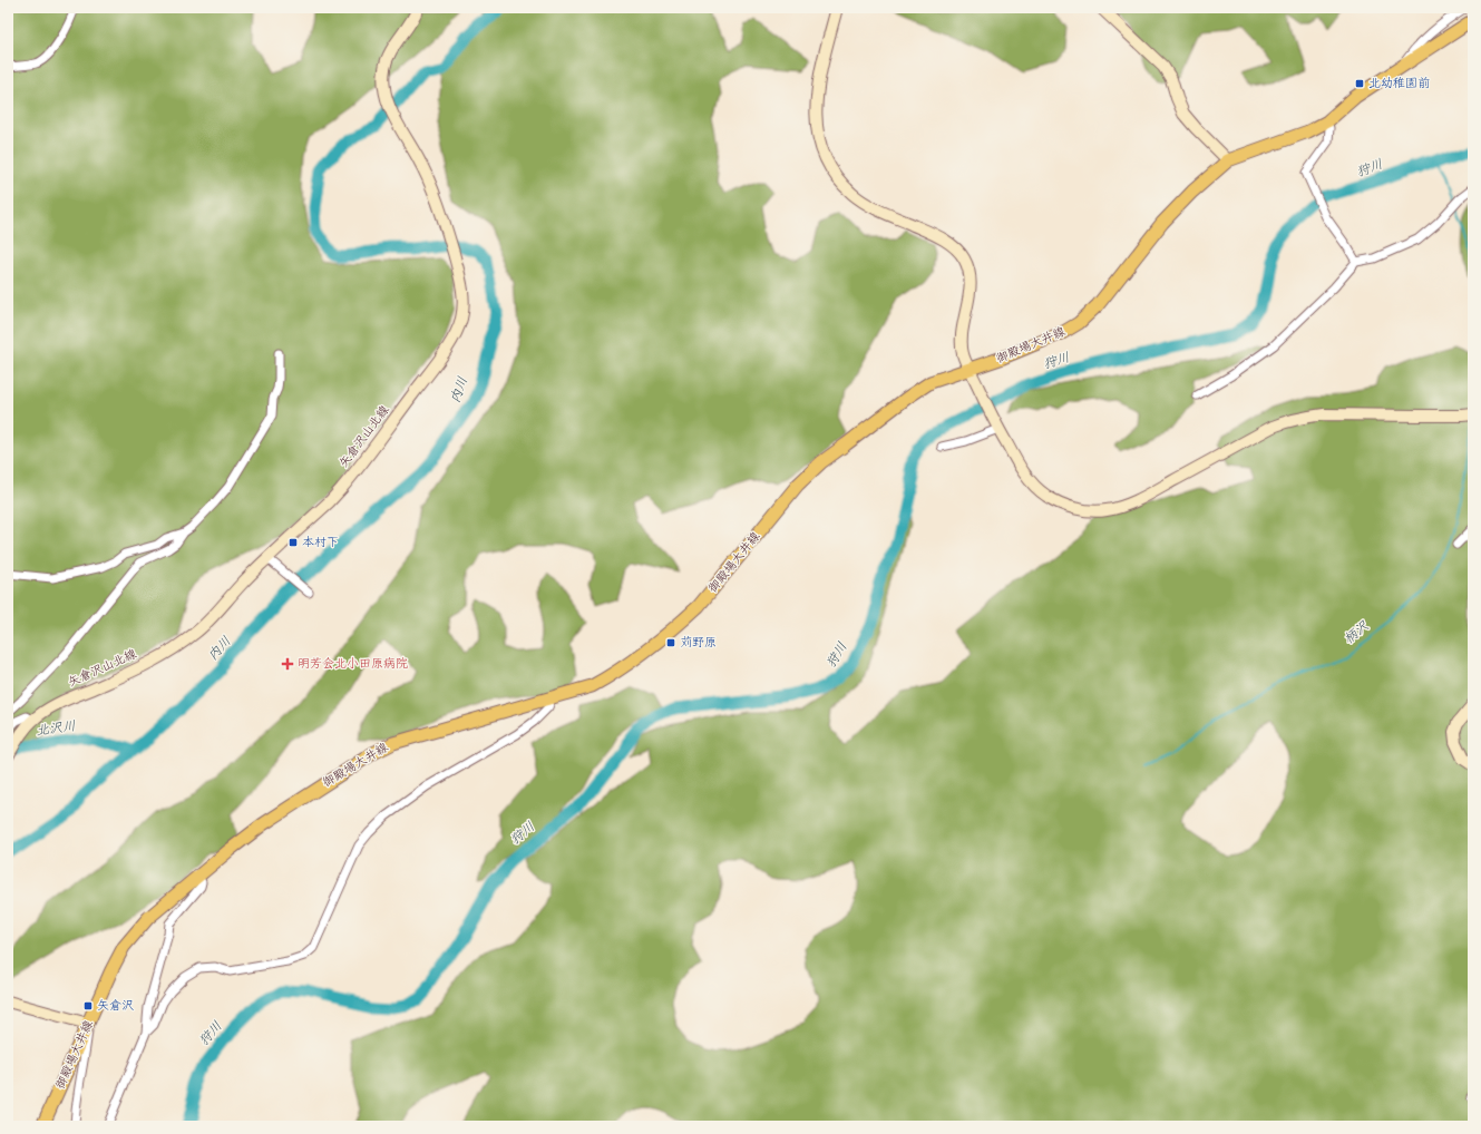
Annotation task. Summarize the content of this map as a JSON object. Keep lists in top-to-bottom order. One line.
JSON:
{"streets":{"main road":["御殿場大井線"],"street":["矢倉沢山北線"]},"water":["狩川","内川","柄沢","北沢川"],"places":{"transit":["北幼稚園前","本村下","苅野原","矢倉沢"],"health":["明芳会北小田原病院"]}}
